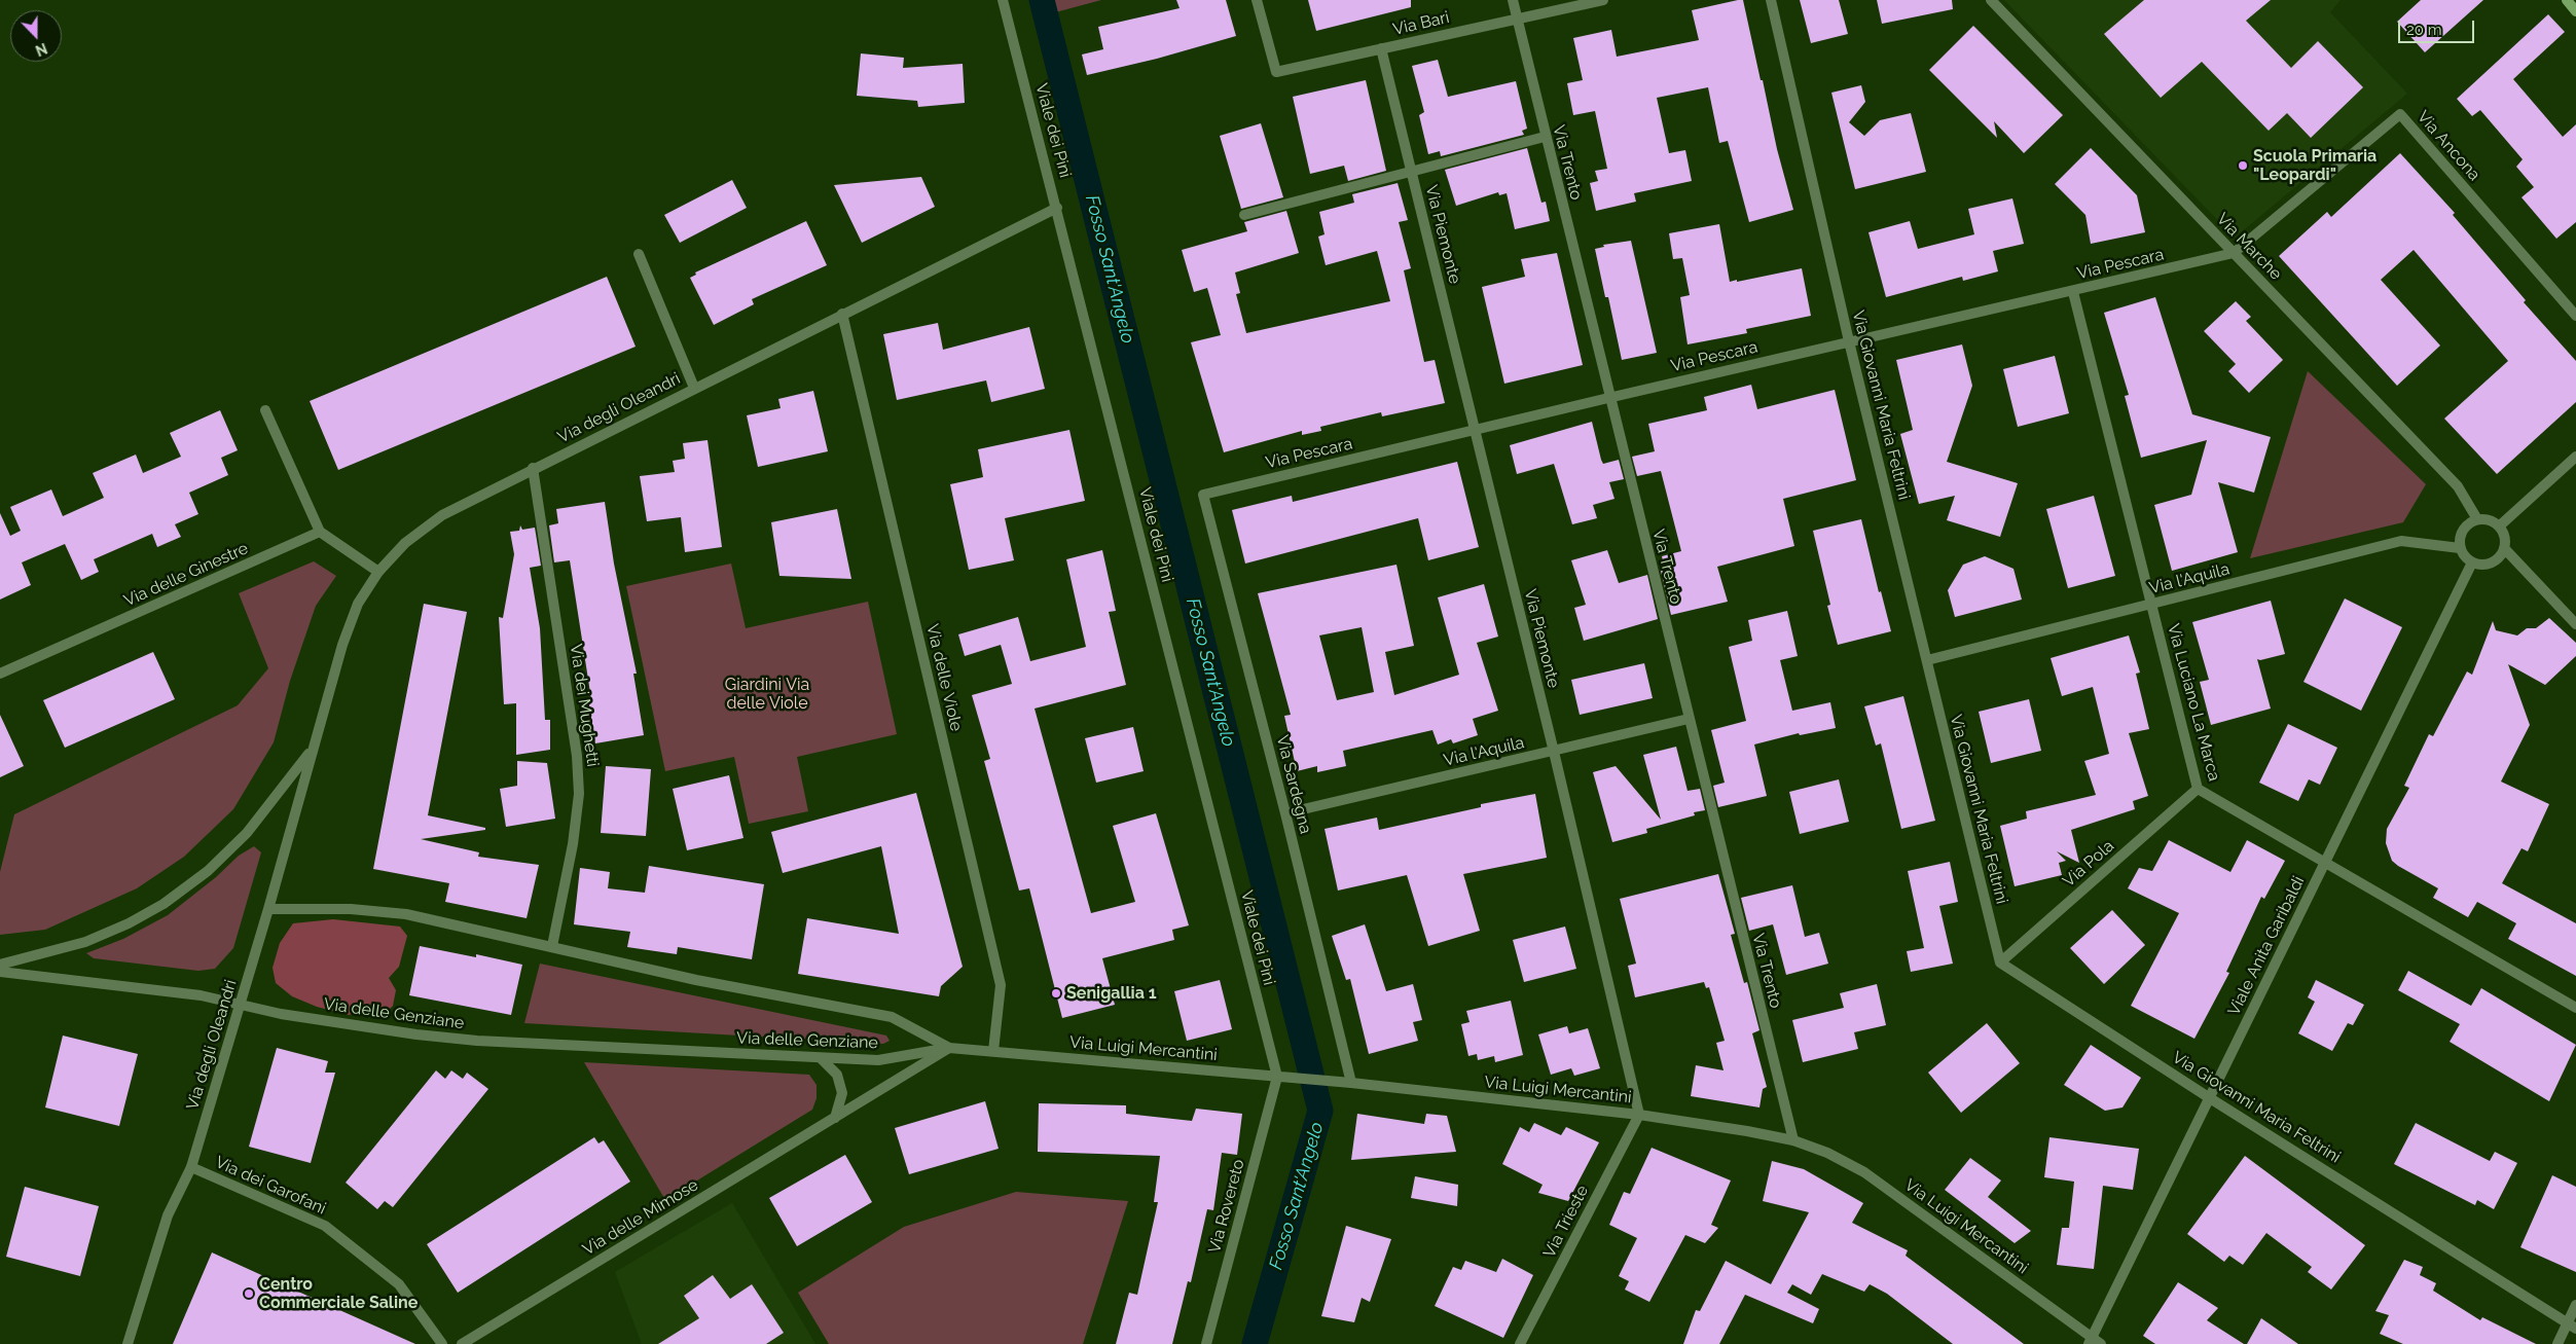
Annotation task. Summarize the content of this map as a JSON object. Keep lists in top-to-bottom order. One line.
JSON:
{"streets":{"street":["Via Bari","Viale dei Pini","Via Ancona","Via Trento","Via Piemonte","Via Marche","Via Pescara","Via Giovanni Maria Feltrini","Via degli Oleandri","Via delle Ginestre","Via l'Aquila","Via delle Viole","Via Luciano La Marca","Via dei Mughetti","Via Sardegna","Via Pola","Viale Anita Garibaldi","Via delle Genziane","Via Luigi Mercantini","Via dei Garofani","Via Rovereto","Via delle Mimose","Via Trieste"]},"crossings":[["Via Bari","Via Trento"],["Via Bari","Via Piemonte"],["Viale dei Pini","Via degli Oleandri"],["Viale dei Pini","Via Luigi Mercantini"],["Viale dei Pini","Via Rovereto"],["Via Ancona","Via Marche"],["Via Ancona","Via Pescara"],["Via Trento","Via Pescara"],["Via Trento","Via l'Aquila"],["Via Trento","Via Luigi Mercantini"],["Via Piemonte","Via Pescara"],["Via Piemonte","Via l'Aquila"],["Via Piemonte","Via Luigi Mercantini"],["Via Piemonte","Via Trieste"],["Via Marche","Via Pescara"],["Via Marche","Via l'Aquila"],["Via Marche","Viale Anita Garibaldi"],["Via Pescara","Via Giovanni Maria Feltrini"],["Via Pescara","Via Luciano La Marca"],["Via Pescara","Via Sardegna"],["Via Giovanni Maria Feltrini","Via l'Aquila"],["Via Giovanni Maria Feltrini","Via Pola"],["Via Giovanni Maria Feltrini","Viale Anita Garibaldi"],["Via degli Oleandri","Via delle Viole"],["Via degli Oleandri","Via dei Mughetti"],["Via degli Oleandri","Via delle Genziane"],["Via degli Oleandri","Via dei Garofani"],["Via l'Aquila","Via Luciano La Marca"],["Via l'Aquila","Via Sardegna"],["Via l'Aquila","Viale Anita Garibaldi"],["Via delle Viole","Via Luigi Mercantini"],["Via Luciano La Marca","Via Pola"],["Via Luciano La Marca","Viale Anita Garibaldi"],["Via dei Mughetti","Via delle Genziane"],["Via Sardegna","Via Luigi Mercantini"],["Viale Anita Garibaldi","Via Luigi Mercantini"],["Via delle Genziane","Via Luigi Mercantini"],["Via delle Genziane","Via delle Mimose"],["Via Luigi Mercantini","Via Rovereto"],["Via Luigi Mercantini","Via delle Mimose"],["Via Luigi Mercantini","Via Trieste"]],"water":["Fosso Sant'Angelo"],"parks":["Giardini Via delle Viole"],"places":["Scuola Primaria \"Leopardi\"","Senigallia 1","Centro Commerciale Saline"],"scale_bar":"20 m","north":"bottom"}
